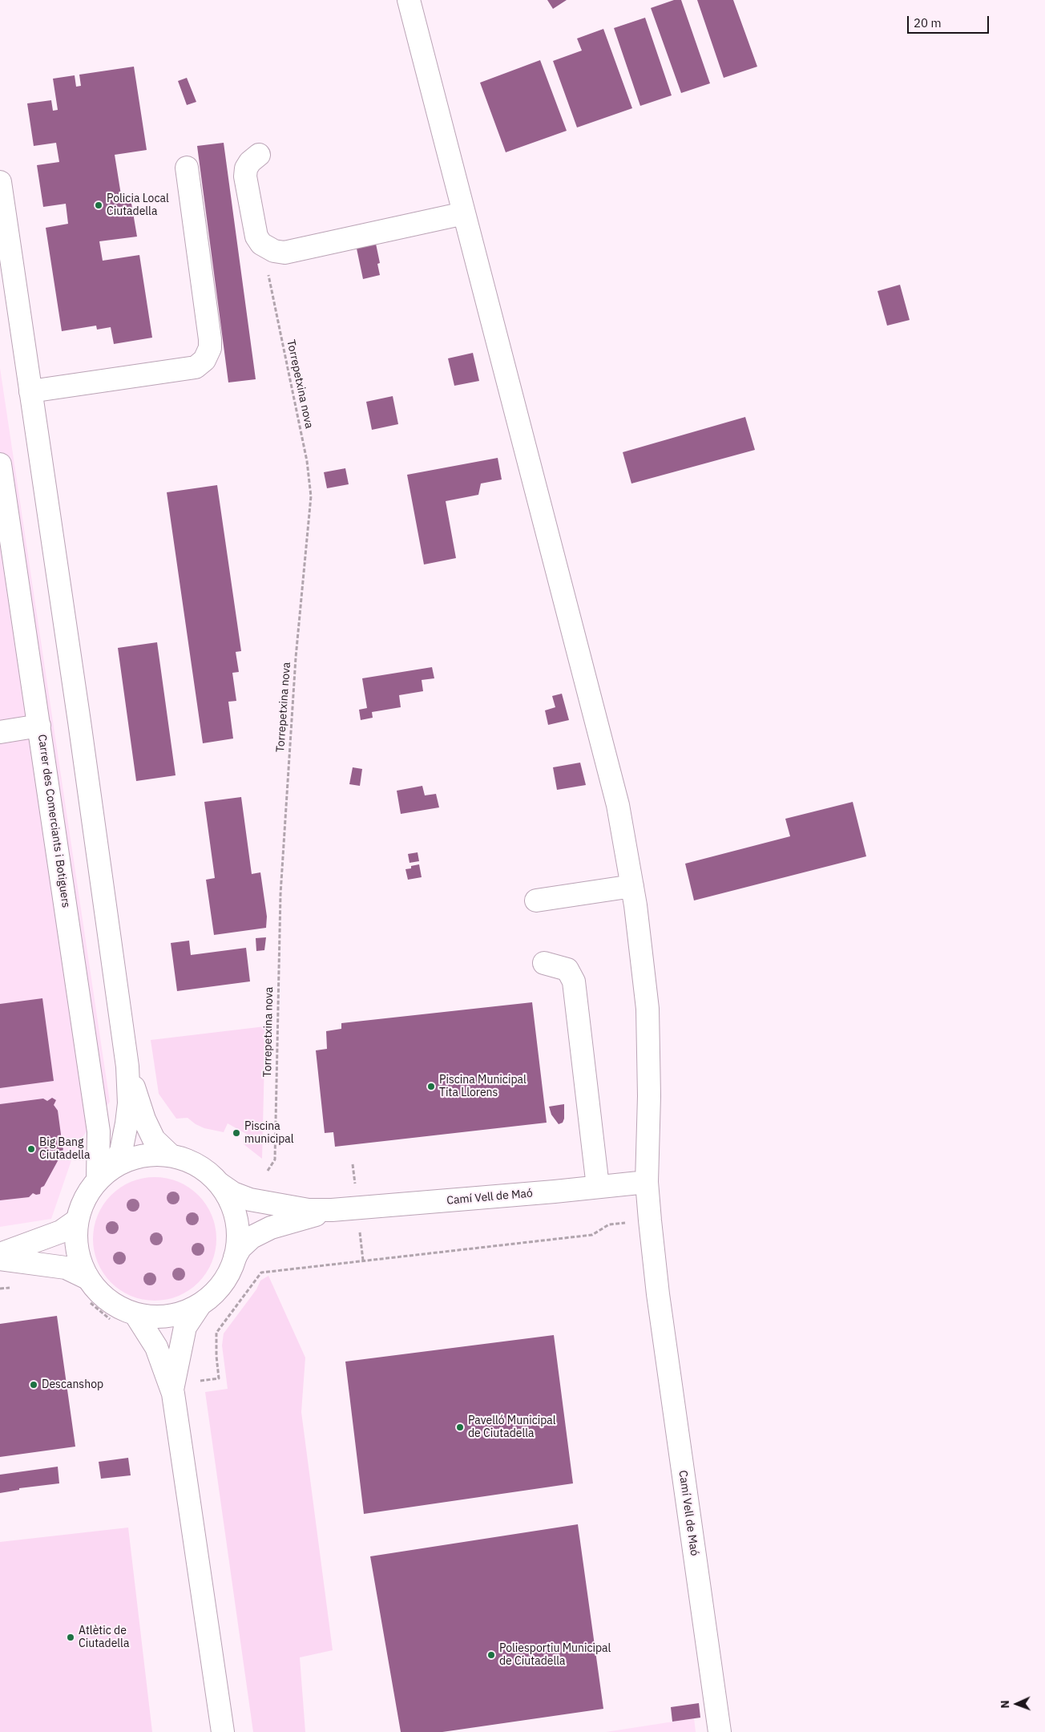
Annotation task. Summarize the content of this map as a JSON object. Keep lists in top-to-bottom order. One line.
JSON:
{"streets":{"street":["Carrer des Comerciants i Botiguers","Camí Vell de Maó"],"path":["Torrepetxina nova"]},"places":["Policia Local Ciutadella","Piscina Municipal Tita Llorens","Piscina municipal","Big Bang Ciutadella","Descanshop","Pavelló Municipal de Ciutadella","Atlètic de Ciutadella","Poliesportiu Municipal de Ciutadella"],"scale_bar":"20 m","north":"left"}
